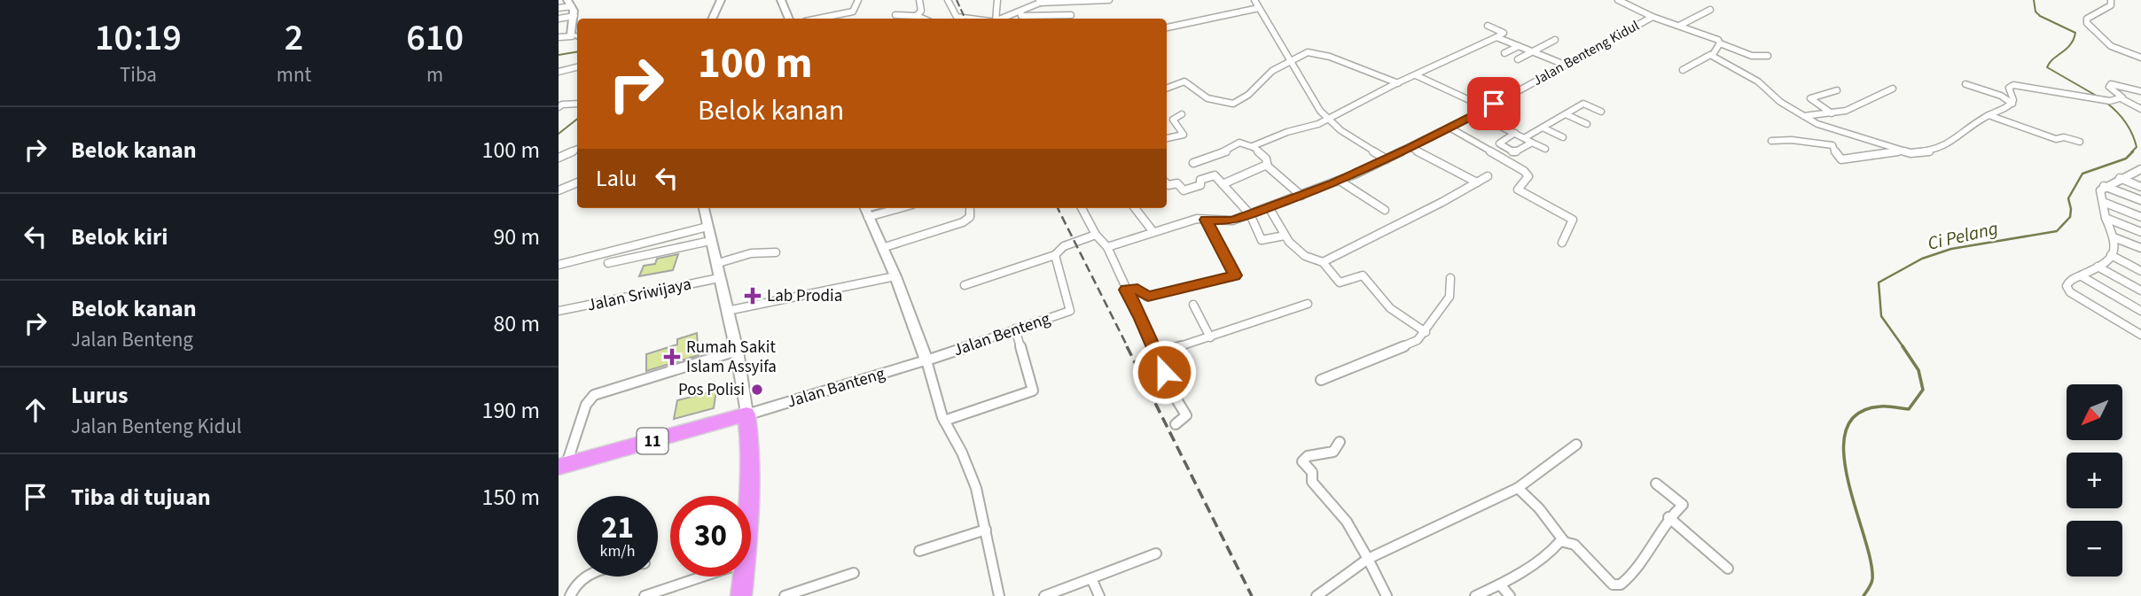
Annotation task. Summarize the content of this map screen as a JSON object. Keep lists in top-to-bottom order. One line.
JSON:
{"streets":{"highway":["11"],"main road":["Jalan Banteng"],"street":["Jalan Benteng Kidul","Jalan Sriwijaya","Jalan Benteng"]},"crossings":[["Jalan Benteng","Jalan Banteng"],["Jalan Banteng","11"]],"water":["Ci Pelang"],"places":{"health":["Lab Prodia","Rumah Sakit Islam Assyifa"],"other":["Pos Polisi"]},"north":"bottom left","page":{"eta":["10:19","Tiba","2","mnt","610","m"],"turn":["100 m","Belok kanan"],"list":[{"name":"Belok kanan","value":"100 m"},{"name":"Belok kiri","value":"90 m"},{"name":"Belok kanan","note":"Jalan Benteng","value":"80 m"},{"name":"Lurus","note":"Jalan Benteng Kidul","value":"190 m"},{"name":"Tiba di tujuan","value":"150 m"}],"then":"Lalu","map_buttons":["+","−"],"speed":"21 km/h","limit":"30"}}
